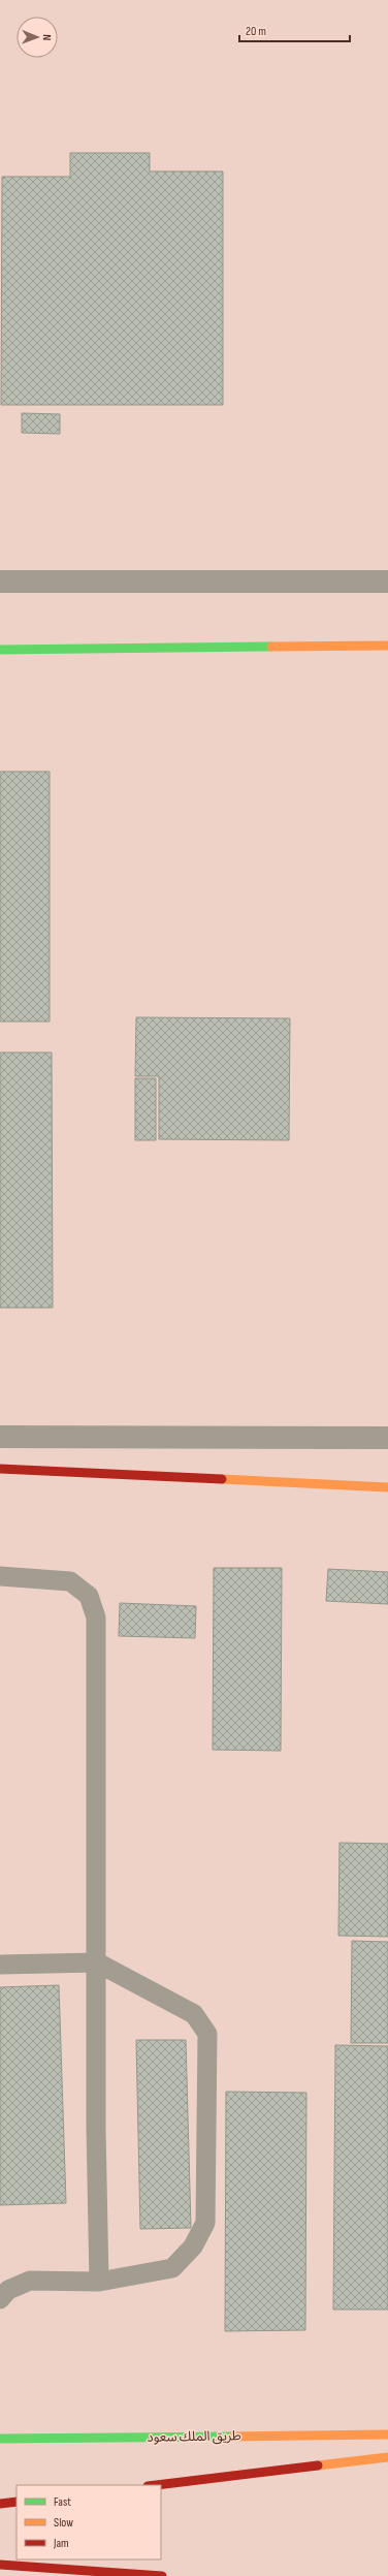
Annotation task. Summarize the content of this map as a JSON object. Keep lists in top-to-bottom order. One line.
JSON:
{"streets":{"main road":["طريق الملك سعود"]},"legend":["Fast","Slow","Jam"],"scale_bar":"20 m","north":"right"}
